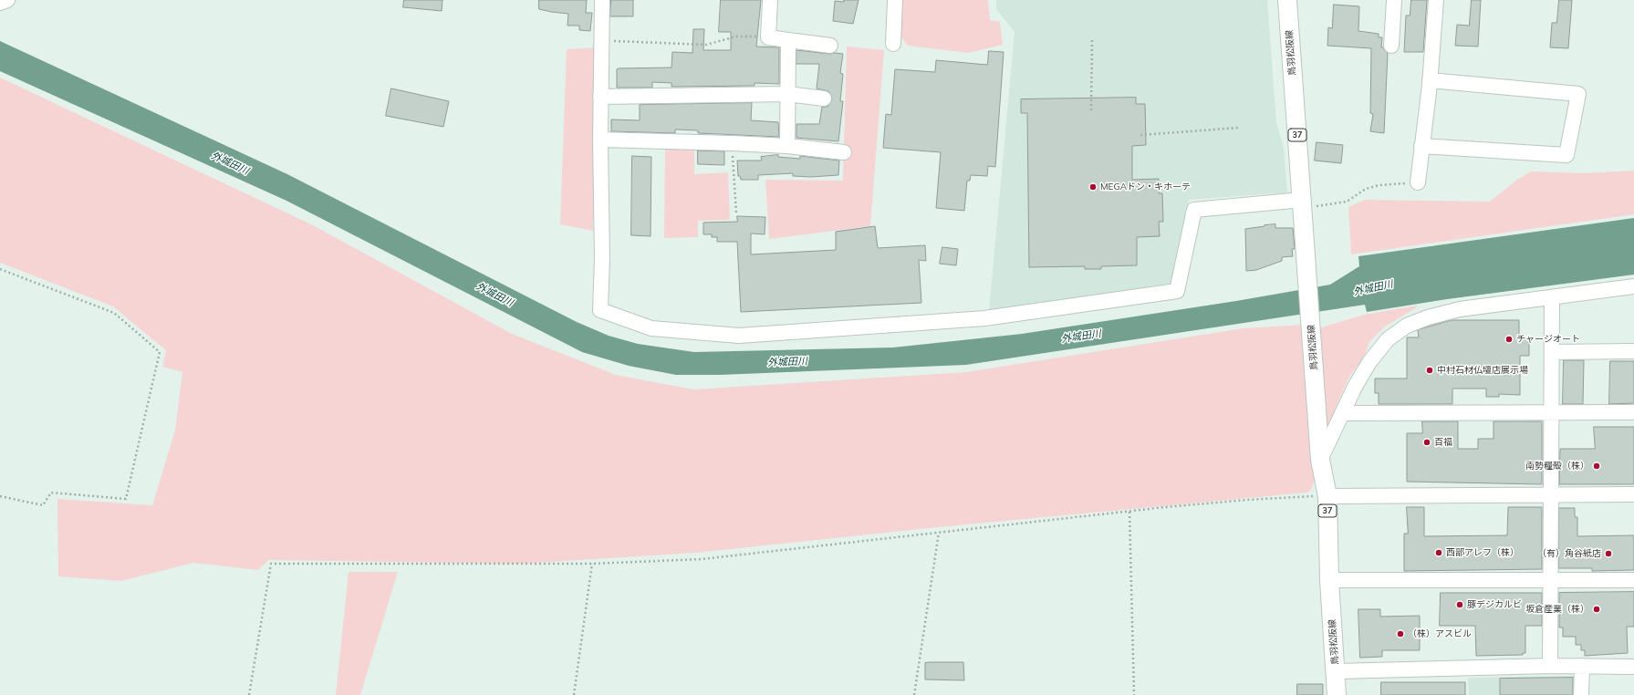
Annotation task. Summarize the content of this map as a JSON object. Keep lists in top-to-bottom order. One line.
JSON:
{"streets":{"main road":["鳥羽松阪線","37"]},"water":["外城田川"],"places":["MEGAドン・キホーテ","チャージオート","中村石材仏壇店展示場","百福","南勢糧殻（株）","西部アレフ（株）","（有）角谷紙店","豚デジカルビ","坂倉産業（株）","（株）アスビル"]}
